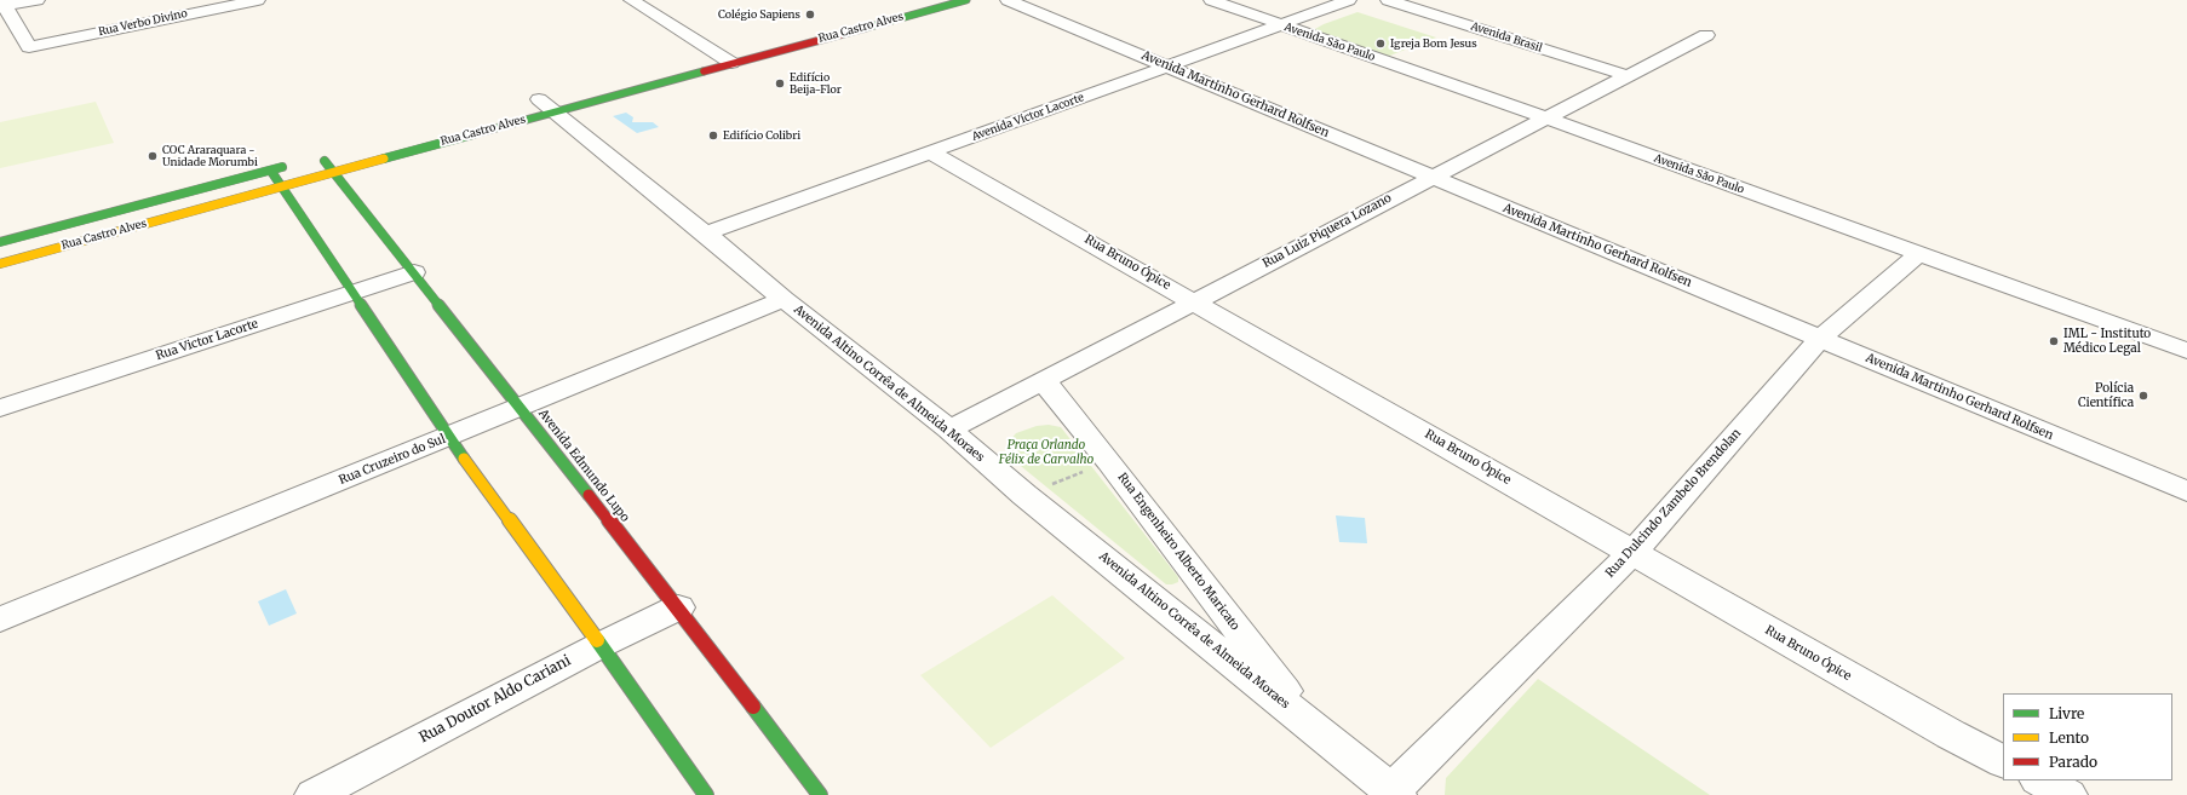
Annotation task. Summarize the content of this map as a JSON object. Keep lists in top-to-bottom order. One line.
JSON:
{"streets":{"street":["Rua Verbo Divino","Rua Castro Alves","Avenida Brasil","Avenida São Paulo","Avenida Martinho Gerhard Rolfsen","Avenida Victor Lacorte","Rua Luiz Piquera Lozano","Rua Bruno Ópice","Rua Victor Lacorte","Avenida Altino Corrêa de Almeida Moraes","Rua Cruzeiro do Sul","Avenida Edmundo Lupo","Rua Dulcindo Zambelo Brendolan","Rua Engenheiro Alberto Maricato","Rua Doutor Aldo Cariani"]},"crossings":[["Rua Castro Alves","Avenida Altino Corrêa de Almeida Moraes"],["Rua Castro Alves","Avenida Edmundo Lupo"],["Avenida Brasil","Rua Luiz Piquera Lozano"],["Avenida São Paulo","Avenida Victor Lacorte"],["Avenida São Paulo","Rua Luiz Piquera Lozano"],["Avenida São Paulo","Rua Dulcindo Zambelo Brendolan"],["Avenida Martinho Gerhard Rolfsen","Avenida Victor Lacorte"],["Avenida Martinho Gerhard Rolfsen","Rua Luiz Piquera Lozano"],["Avenida Martinho Gerhard Rolfsen","Rua Dulcindo Zambelo Brendolan"],["Avenida Victor Lacorte","Rua Bruno Ópice"],["Avenida Victor Lacorte","Avenida Altino Corrêa de Almeida Moraes"],["Rua Luiz Piquera Lozano","Rua Bruno Ópice"],["Rua Luiz Piquera Lozano","Avenida Altino Corrêa de Almeida Moraes"],["Rua Luiz Piquera Lozano","Rua Engenheiro Alberto Maricato"],["Rua Bruno Ópice","Rua Dulcindo Zambelo Brendolan"],["Rua Victor Lacorte","Avenida Edmundo Lupo"],["Avenida Altino Corrêa de Almeida Moraes","Rua Cruzeiro do Sul"],["Avenida Altino Corrêa de Almeida Moraes","Rua Dulcindo Zambelo Brendolan"],["Avenida Altino Corrêa de Almeida Moraes","Rua Engenheiro Alberto Maricato"],["Rua Cruzeiro do Sul","Avenida Edmundo Lupo"],["Avenida Edmundo Lupo","Rua Doutor Aldo Cariani"]],"parks":["Praça Orlando Félix de Carvalho"],"places":["Colégio Sapiens","Igreja Bom Jesus","Edifício Beija-Flor","Edifício Colibri","COC Araraquara - Unidade Morumbi","IML - Instituto Médico Legal","Polícia Científica"],"legend":["Livre","Lento","Parado"]}
